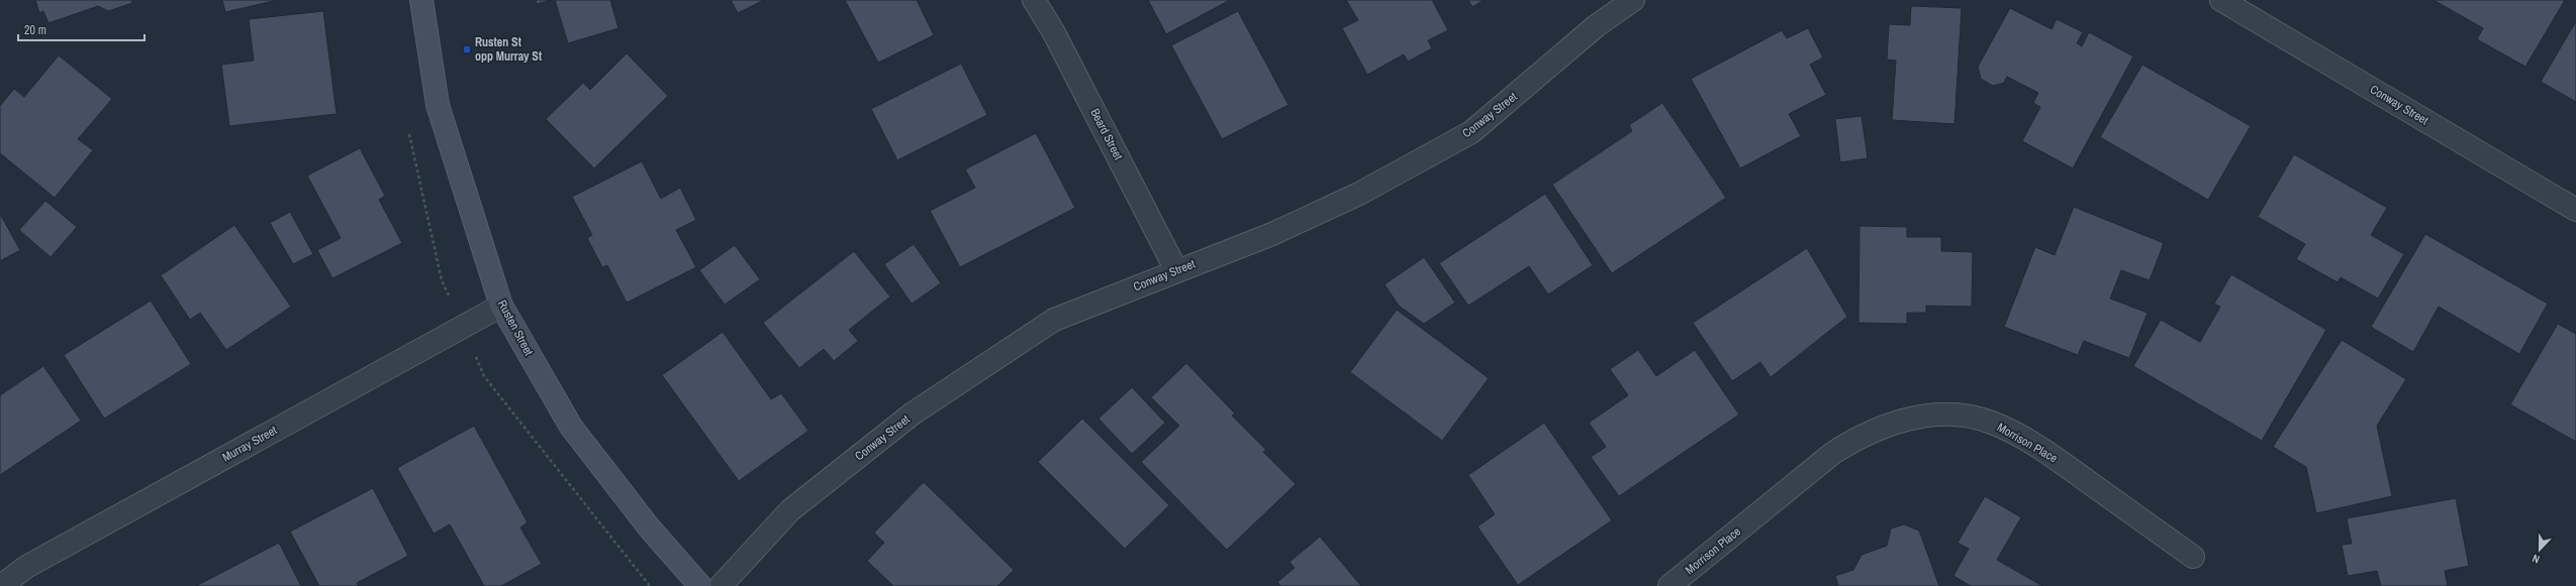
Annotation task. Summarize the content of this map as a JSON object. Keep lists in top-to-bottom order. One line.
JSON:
{"streets":{"street":["Conway Street","Beard Street","Rusten Street","Morrison Place","Murray Street"]},"crossings":[["Conway Street","Beard Street"],["Rusten Street","Murray Street"]],"places":{"transit":["Rusten St opp Murray St"]},"scale_bar":"20 m","north":"bottom"}
